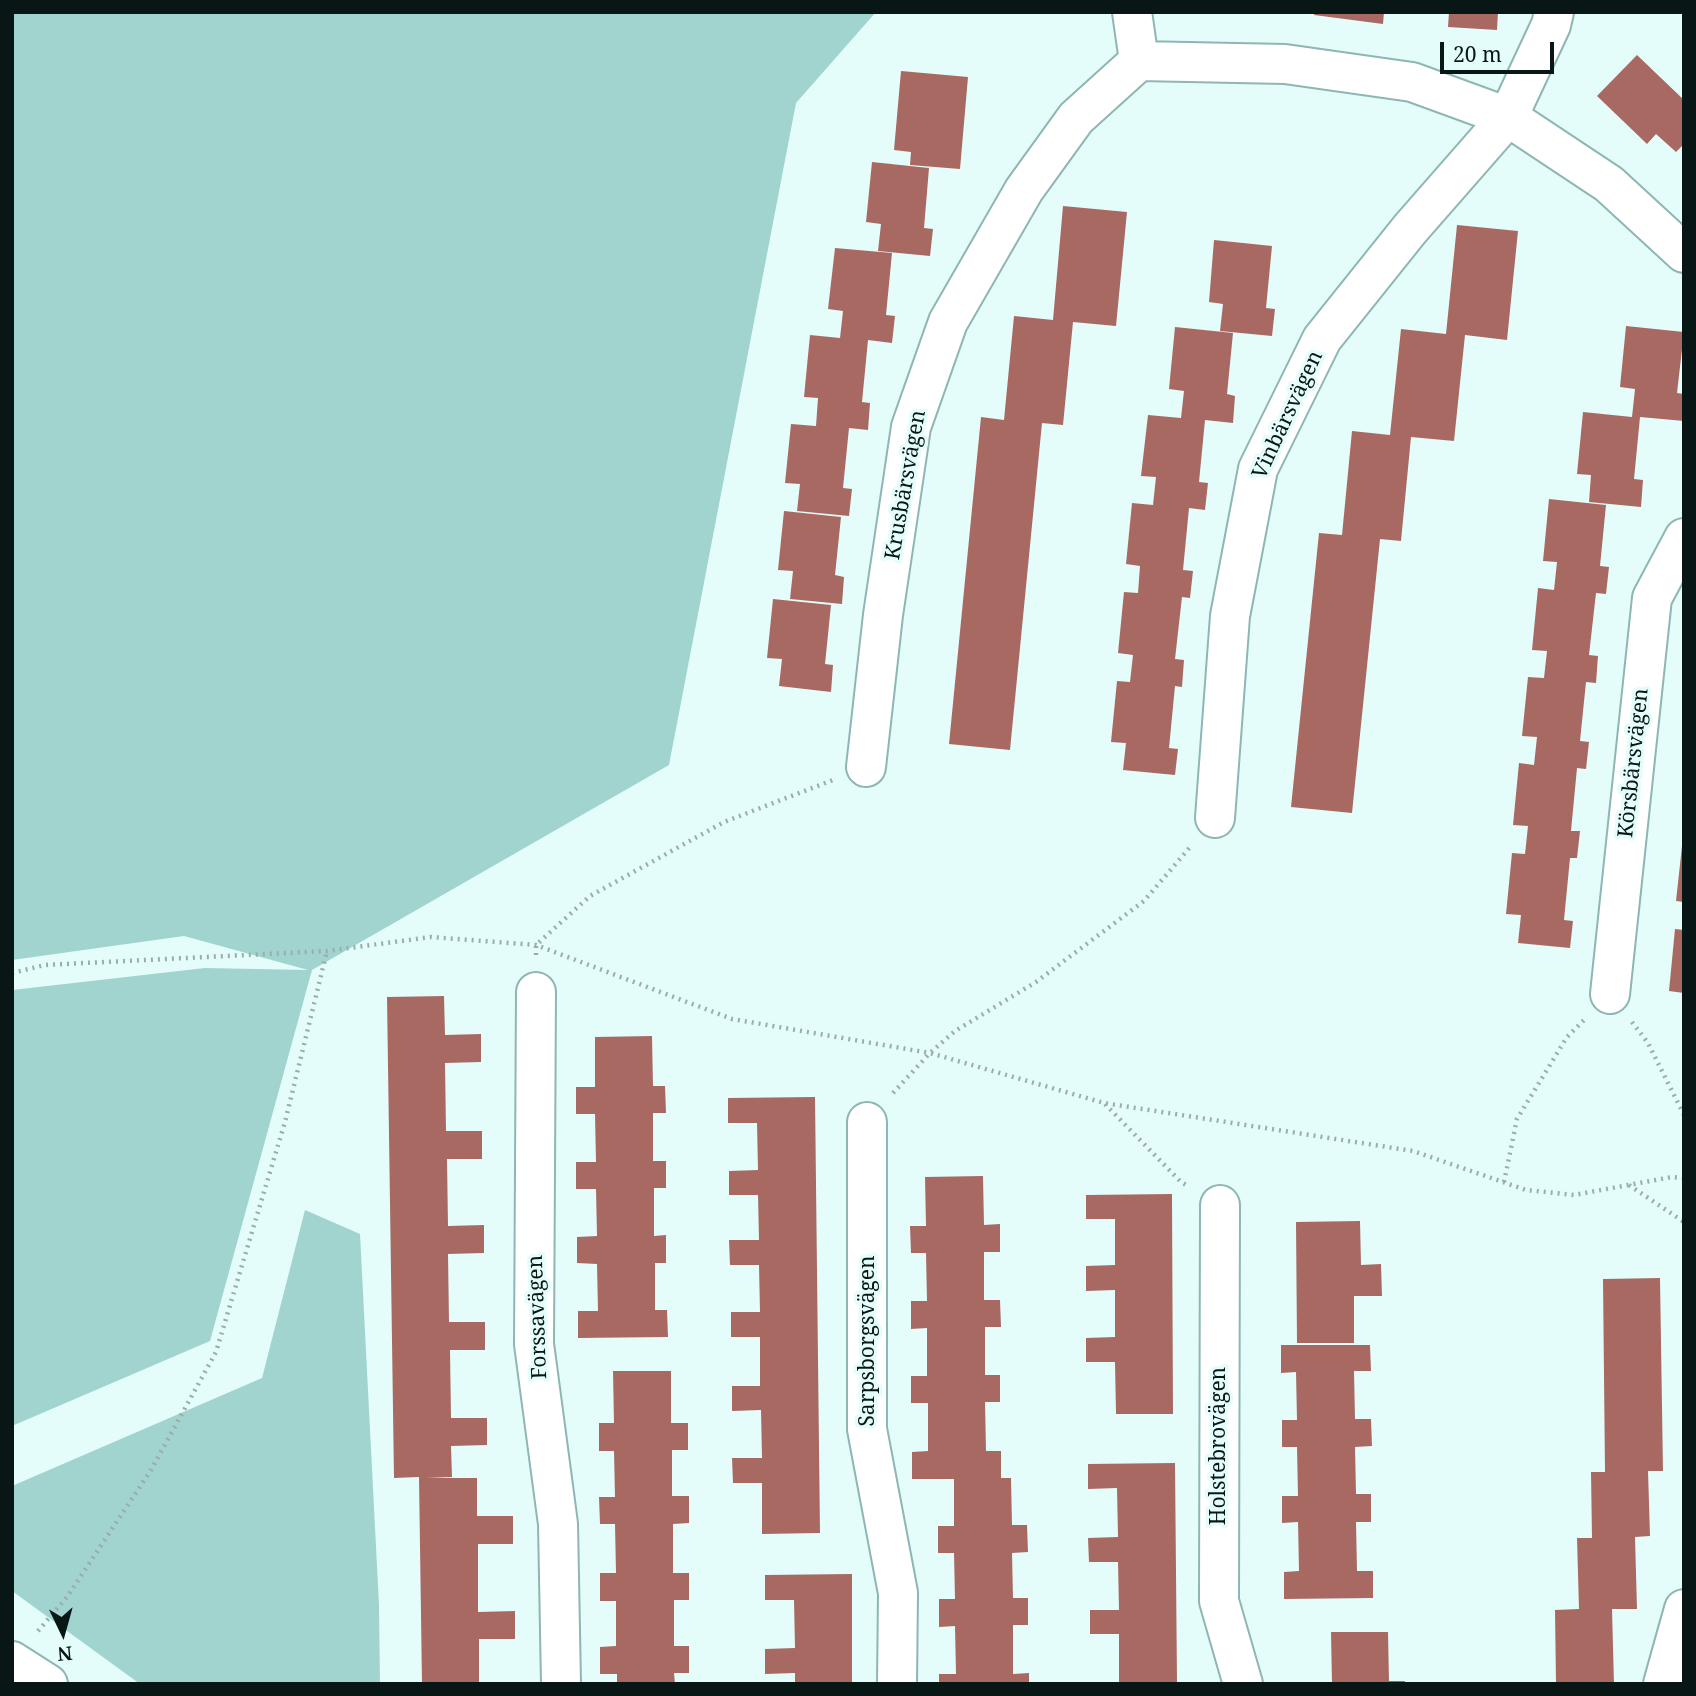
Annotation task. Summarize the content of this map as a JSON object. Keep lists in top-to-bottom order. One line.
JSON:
{"streets":{"street":["Vinbärsvägen","Krusbärsvägen","Körsbärsvägen","Forssavägen","Sarpsborgsvägen","Holstebrovägen"]},"scale_bar":"20 m","north":"bottom"}
